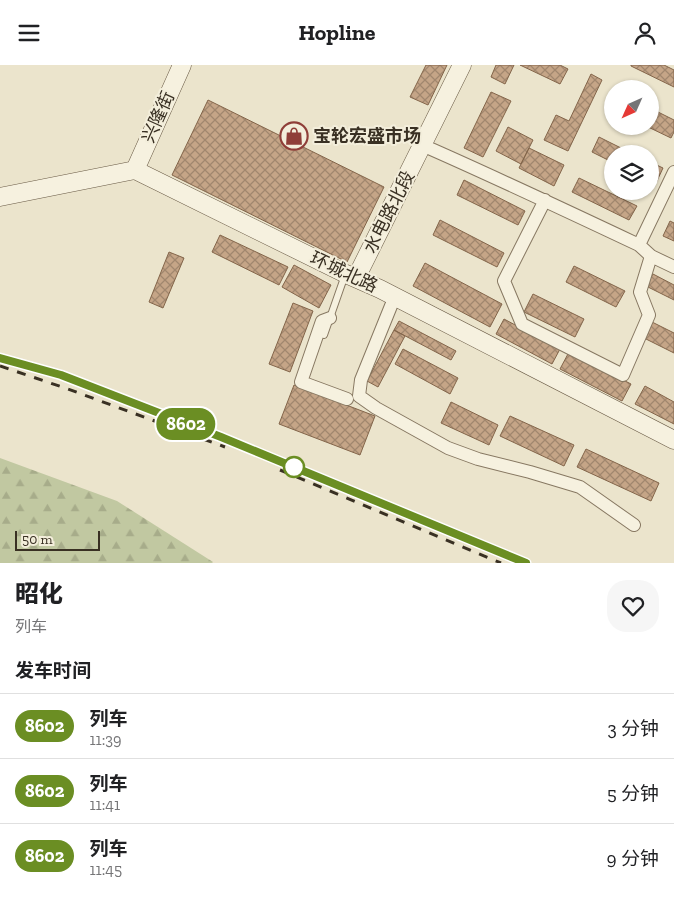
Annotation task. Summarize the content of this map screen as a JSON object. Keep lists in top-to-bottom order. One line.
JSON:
{"streets":{"street":["兴隆街","水电路北段","环城北路"]},"crossings":[["兴隆街","环城北路"],["水电路北段","环城北路"]],"places":{"shop":["宝轮宏盛市场"]},"scale_bar":"50 m","north":"bottom left","page":{"header":"Hopline","on_map":"8602","scale":"50 m","heading":[["昭化","列车"],"发车时间"],"list":[{"mark":"8602","name":"列车","note":"11:39","value":"3 分钟"},{"mark":"8602","name":"列车","note":"11:41","value":"5 分钟"},{"mark":"8602","name":"列车","note":"11:45","value":"9 分钟"}]}}
